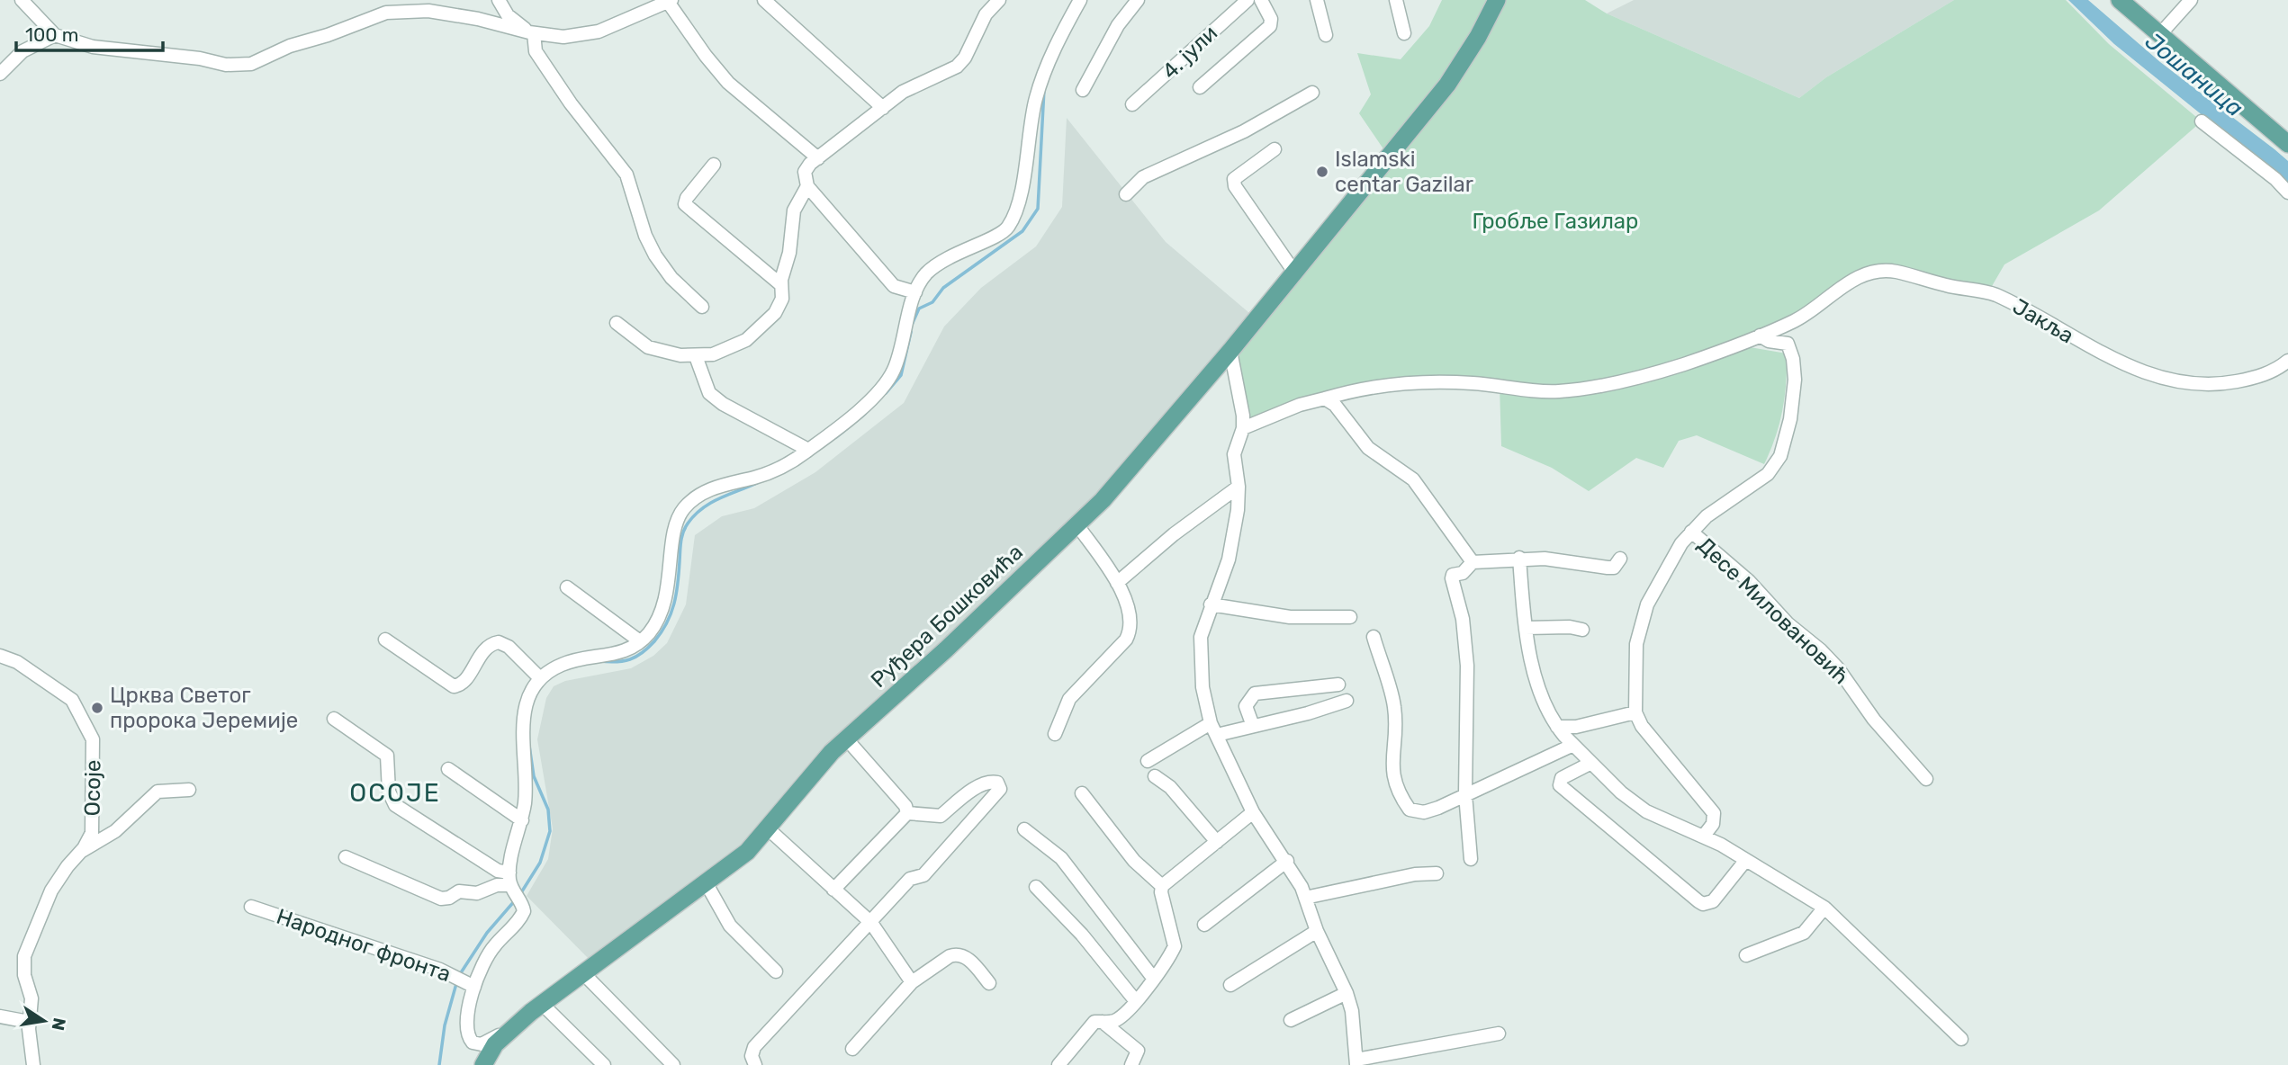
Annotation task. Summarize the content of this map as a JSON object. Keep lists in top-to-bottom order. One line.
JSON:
{"streets":{"main road":["Руђера Бошковића"],"street":["4. јули","Јакља","Десе Миловановић","Осоје","Народног фронта"]},"crossings":[["Јакља","Десе Миловановић"],["Руђера Бошковића","Народног фронта"]],"districts":["ОСОЈЕ"],"water":["Јошаница"],"parks":["Гробље Газилар"],"places":["Islamski centar Gazilar","Црква Светог пророка Јеремије"],"scale_bar":"100 m","north":"right"}
